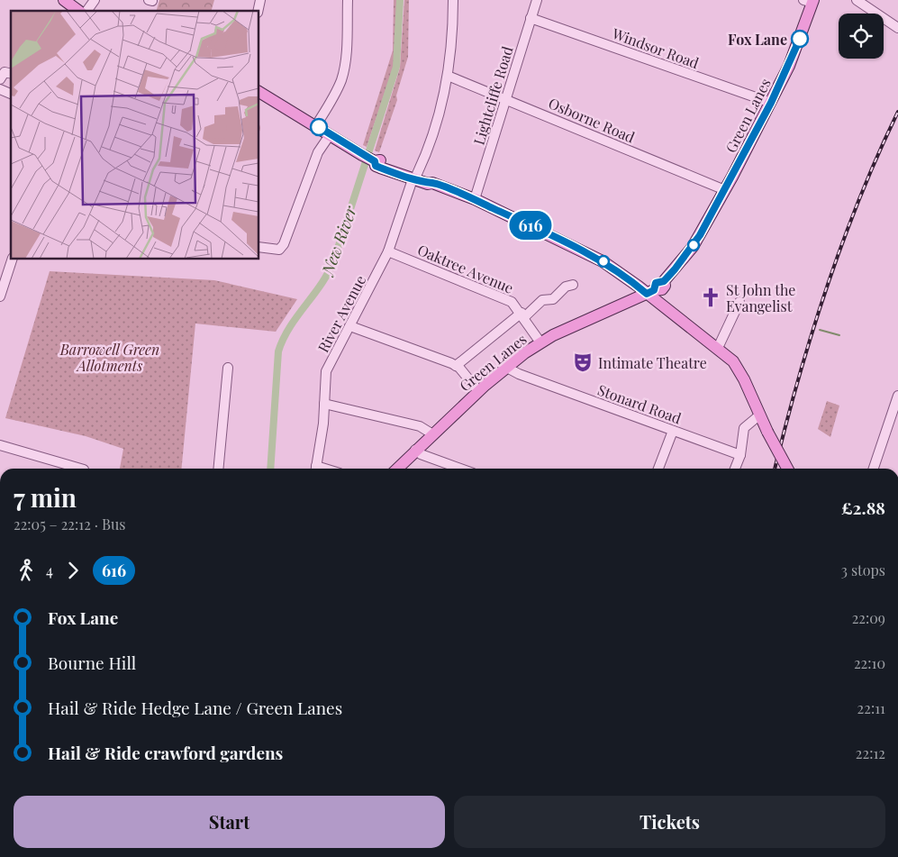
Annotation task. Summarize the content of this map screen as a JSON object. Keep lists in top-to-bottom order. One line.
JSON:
{"streets":{"main road":["Green Lanes"],"street":["Windsor Road","Lightcliffe Road","Osborne Road","Oaktree Avenue","River Avenue","Stonard Road"]},"crossings":[["Windsor Road","Lightcliffe Road"],["Windsor Road","Green Lanes"],["Lightcliffe Road","Osborne Road"],["Green Lanes","Osborne Road"],["Green Lanes","Oaktree Avenue"],["Green Lanes","Stonard Road"],["Osborne Road","River Avenue"],["Oaktree Avenue","River Avenue"]],"water":["New River"],"parks":["Barrowell Green Allotments"],"places":{"other":["Fox Lane"],"church":["St John the Evangelist"],"theatre":["Intimate Theatre"]},"lines":["bus line 616"],"page":{"on_map":"616","heading":["7 min","22:05 – 22:12 · Bus","£2.88"],"legs":["4","616","3 stops"],"list":[{"name":"Fox Lane","value":"22:09"},{"name":"Bourne Hill","value":"22:10"},{"name":"Hail & Ride Hedge Lane / Green Lanes","value":"22:11"},{"name":"Hail & Ride crawford gardens","value":"22:12"}],"buttons":["Start","Tickets"]}}
